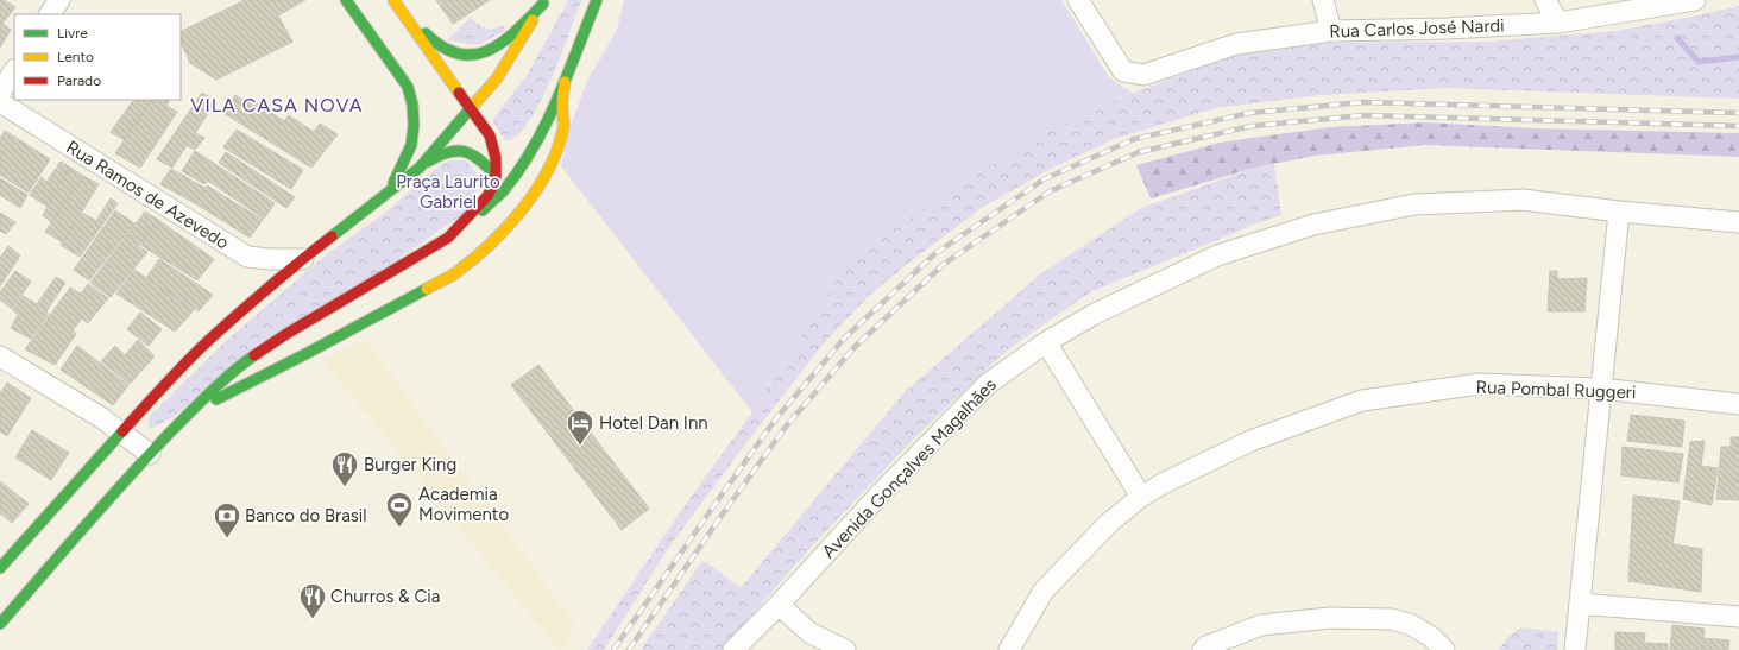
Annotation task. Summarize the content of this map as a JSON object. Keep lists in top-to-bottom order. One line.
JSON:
{"streets":{"street":["Rua Carlos José Nardi","Rua Ramos de Azevedo","Rua Pombal Ruggeri","Avenida Gonçalves Magalhães"]},"districts":["VILA CASA NOVA"],"parks":["Praça Laurito Gabriel"],"places":{"hotel":["Hotel Dan Inn"],"restaurant":["Burger King","Churros & Cia"],"sports":["Academia Movimento"],"bank":["Banco do Brasil"]},"legend":["Livre","Lento","Parado"]}
